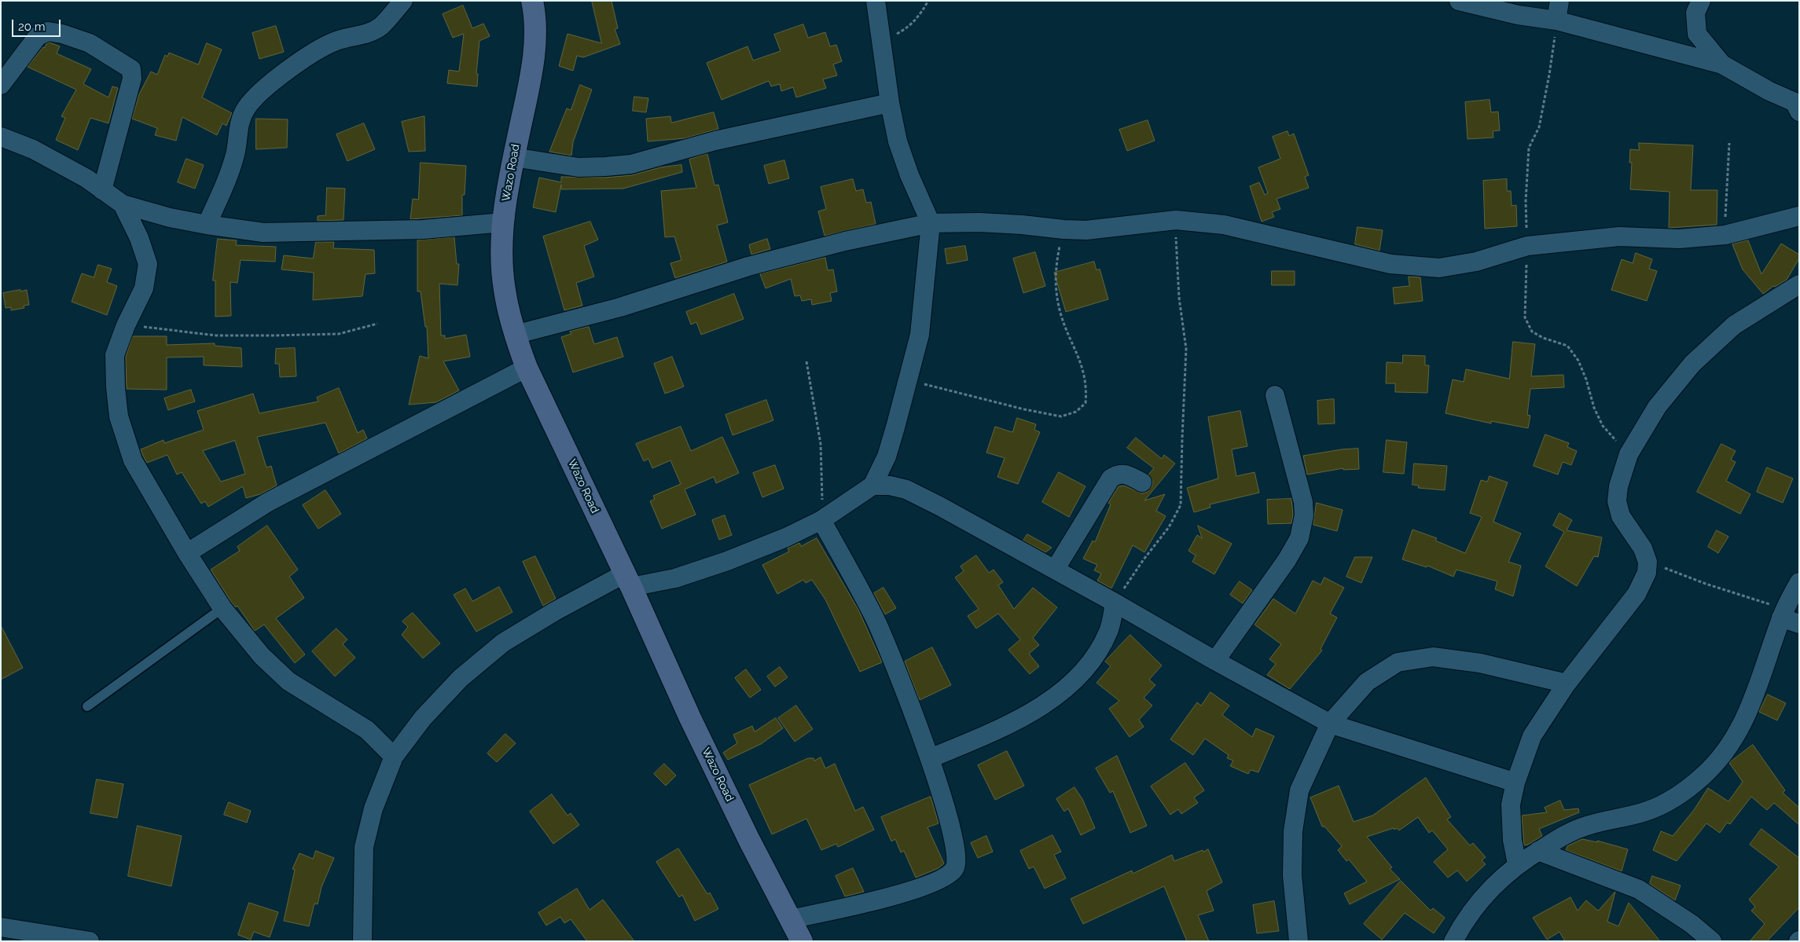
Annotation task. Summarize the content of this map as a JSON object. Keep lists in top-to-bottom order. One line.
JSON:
{"streets":{"main road":["Wazo Road"]},"scale_bar":"20 m"}
